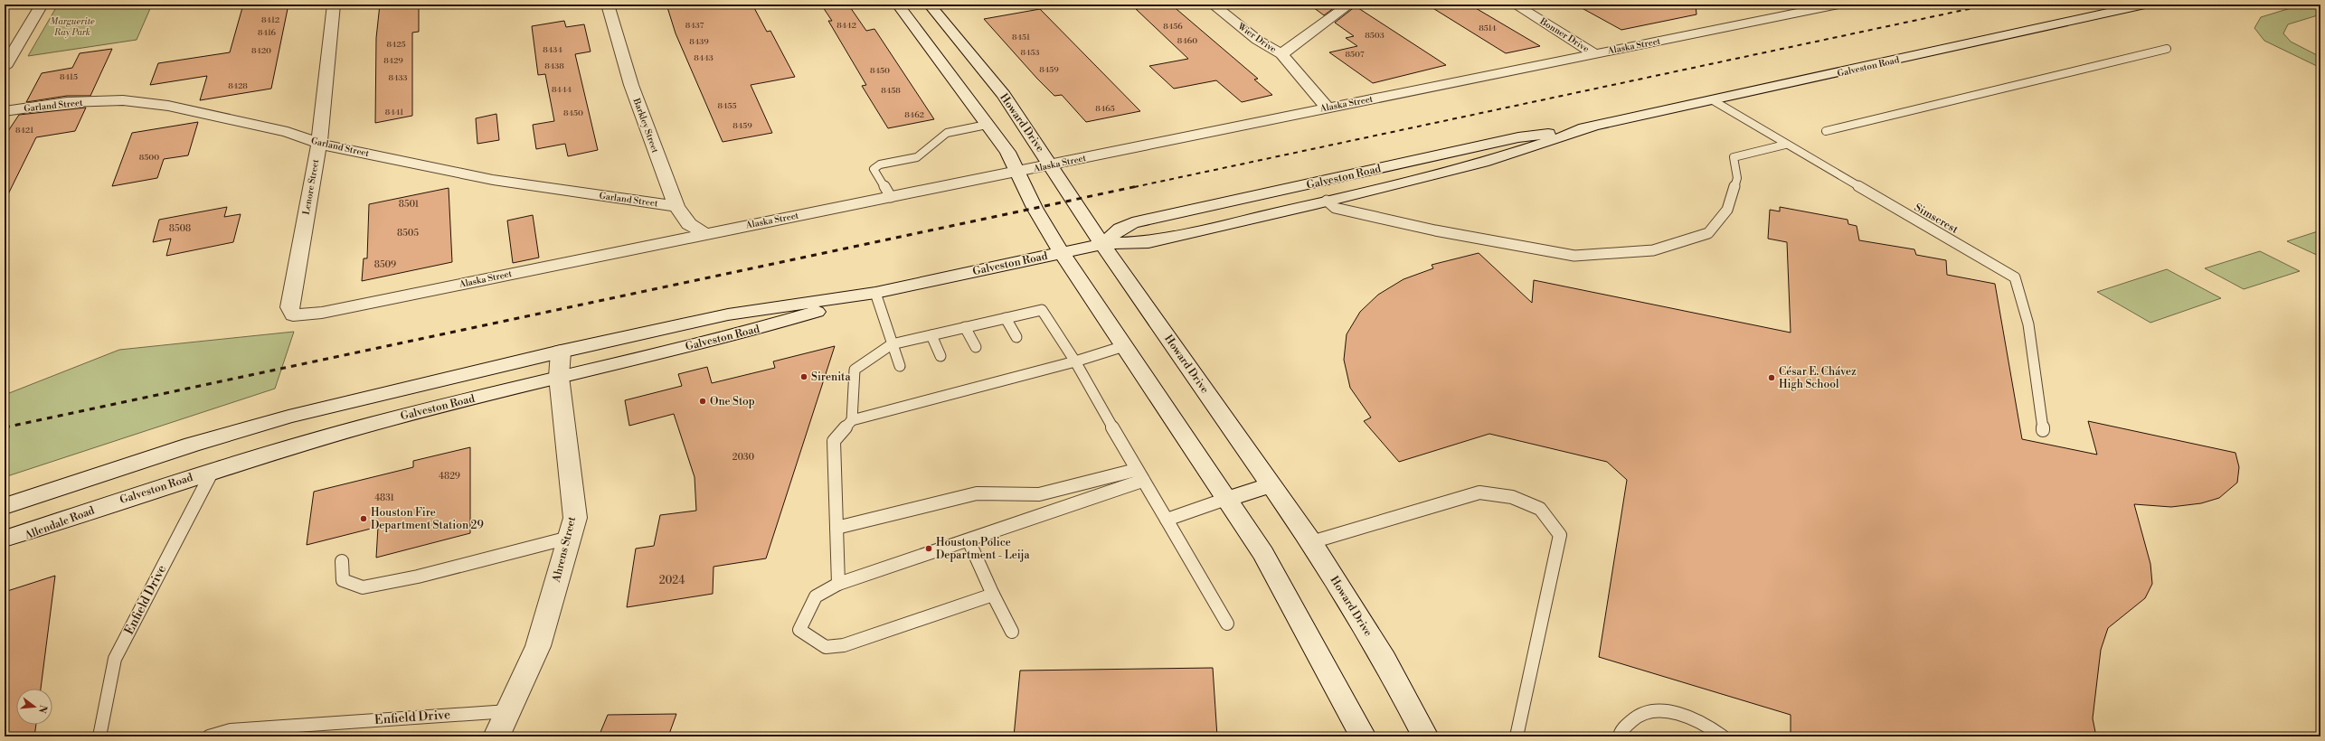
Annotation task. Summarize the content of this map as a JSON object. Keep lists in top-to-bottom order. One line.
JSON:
{"streets":{"main road":["Bonner Drive","Wier Drive","Alaska Street","Galveston Road","Garland Street","Howard Drive","Barkley Street","Lenore Street","Allendale Road","Ahrens Street"],"lane":["Simscrest","Enfield Drive"]},"crossings":[["Bonner Drive","Alaska Street"],["Wier Drive","Alaska Street"],["Alaska Street","Howard Drive"],["Alaska Street","Barkley Street"],["Alaska Street","Lenore Street"],["Galveston Road","Howard Drive"],["Galveston Road","Simscrest"],["Galveston Road","Allendale Road"],["Galveston Road","Ahrens Street"],["Galveston Road","Enfield Drive"],["Garland Street","Barkley Street"],["Garland Street","Lenore Street"],["Ahrens Street","Enfield Drive"]],"parks":["Marguerite Ray Park"],"places":["Sirenita","César E. Chávez High School","One Stop","Houston Fire Department Station 29","Houston Police Department - Leija"],"house_numbers":["8412","8437","8442","8456","8514","8416","8503","8451","8460","8439","8425","8434","8420","8453","8507","8443","8429","8438","8459","8450","8415","8433","8428","8444","8458","8455","8465","8441","8450","8462","8459","8421","8500","8501","8508","8505","8509","2030","4829","4831","2024"],"north":"right"}
